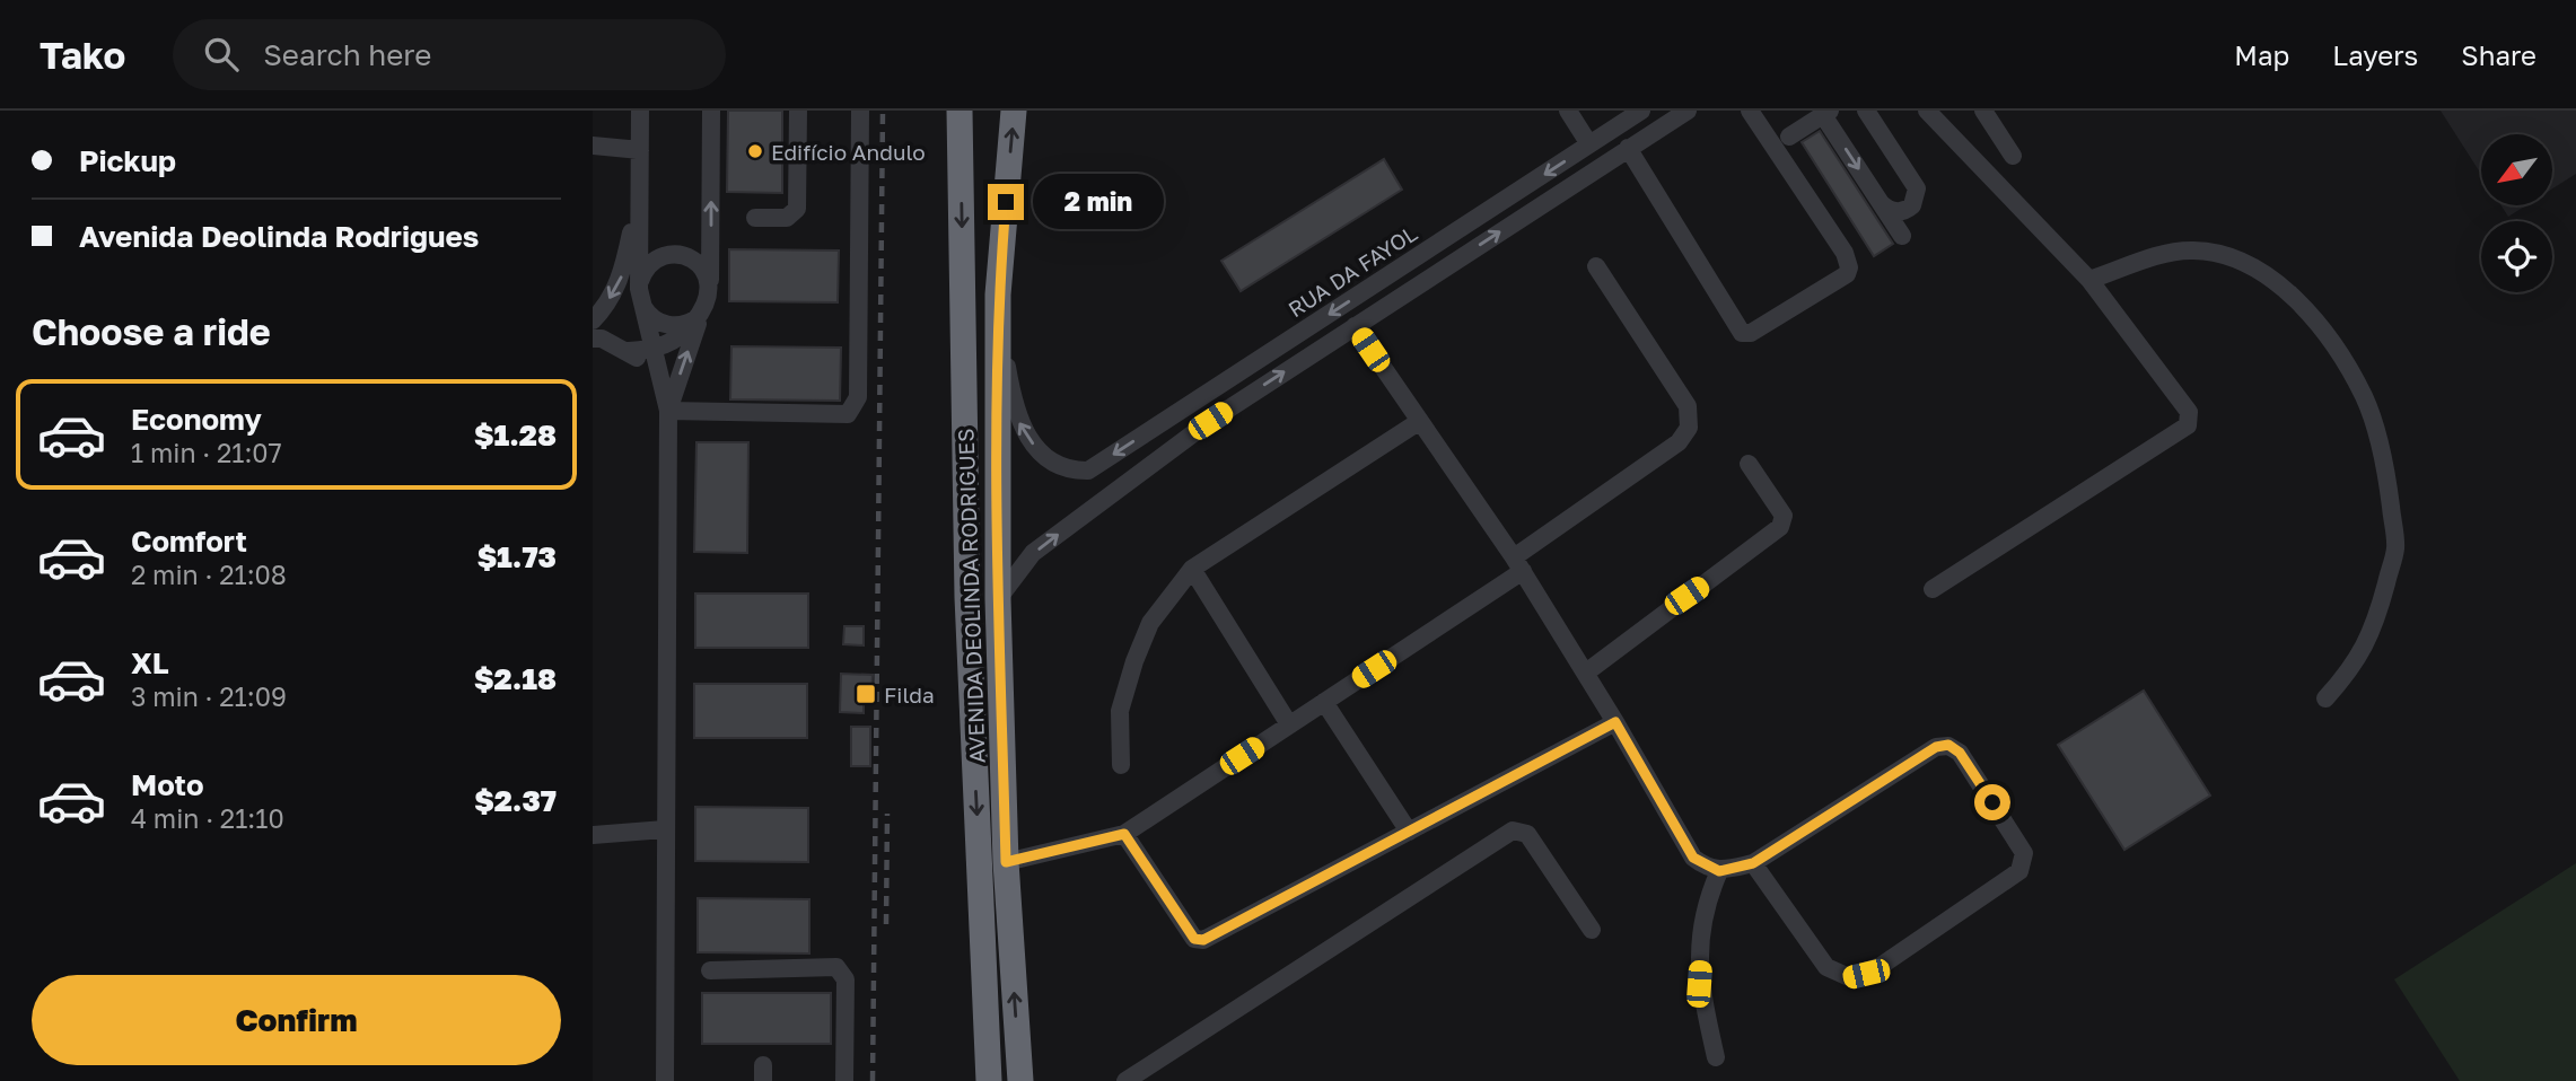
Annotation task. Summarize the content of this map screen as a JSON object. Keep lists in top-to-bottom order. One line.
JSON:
{"streets":{"highway":["AVENIDA DEOLINDA RODRIGUES"],"street":["RUA DA FAYOL"]},"crossings":[["RUA DA FAYOL","AVENIDA DEOLINDA RODRIGUES"]],"places":{"other":["Edifício Andulo"],"transit":["Filda"]},"north":"bottom left","page":{"header":"Tako","search":"Search here","nav":["Map","Layers","Share"],"banner":["Pickup","Avenida Deolinda Rodrigues"],"bubble":"2 min","heading":"Choose a ride","list":[{"name":"Economy","note":"1 min · 21:07","value":"$1.28"},{"name":"Comfort","note":"2 min · 21:08","value":"$1.73"},{"name":"XL","note":"3 min · 21:09","value":"$2.18"},{"name":"Moto","note":"4 min · 21:10","value":"$2.37"}],"buttons":"Confirm"}}
